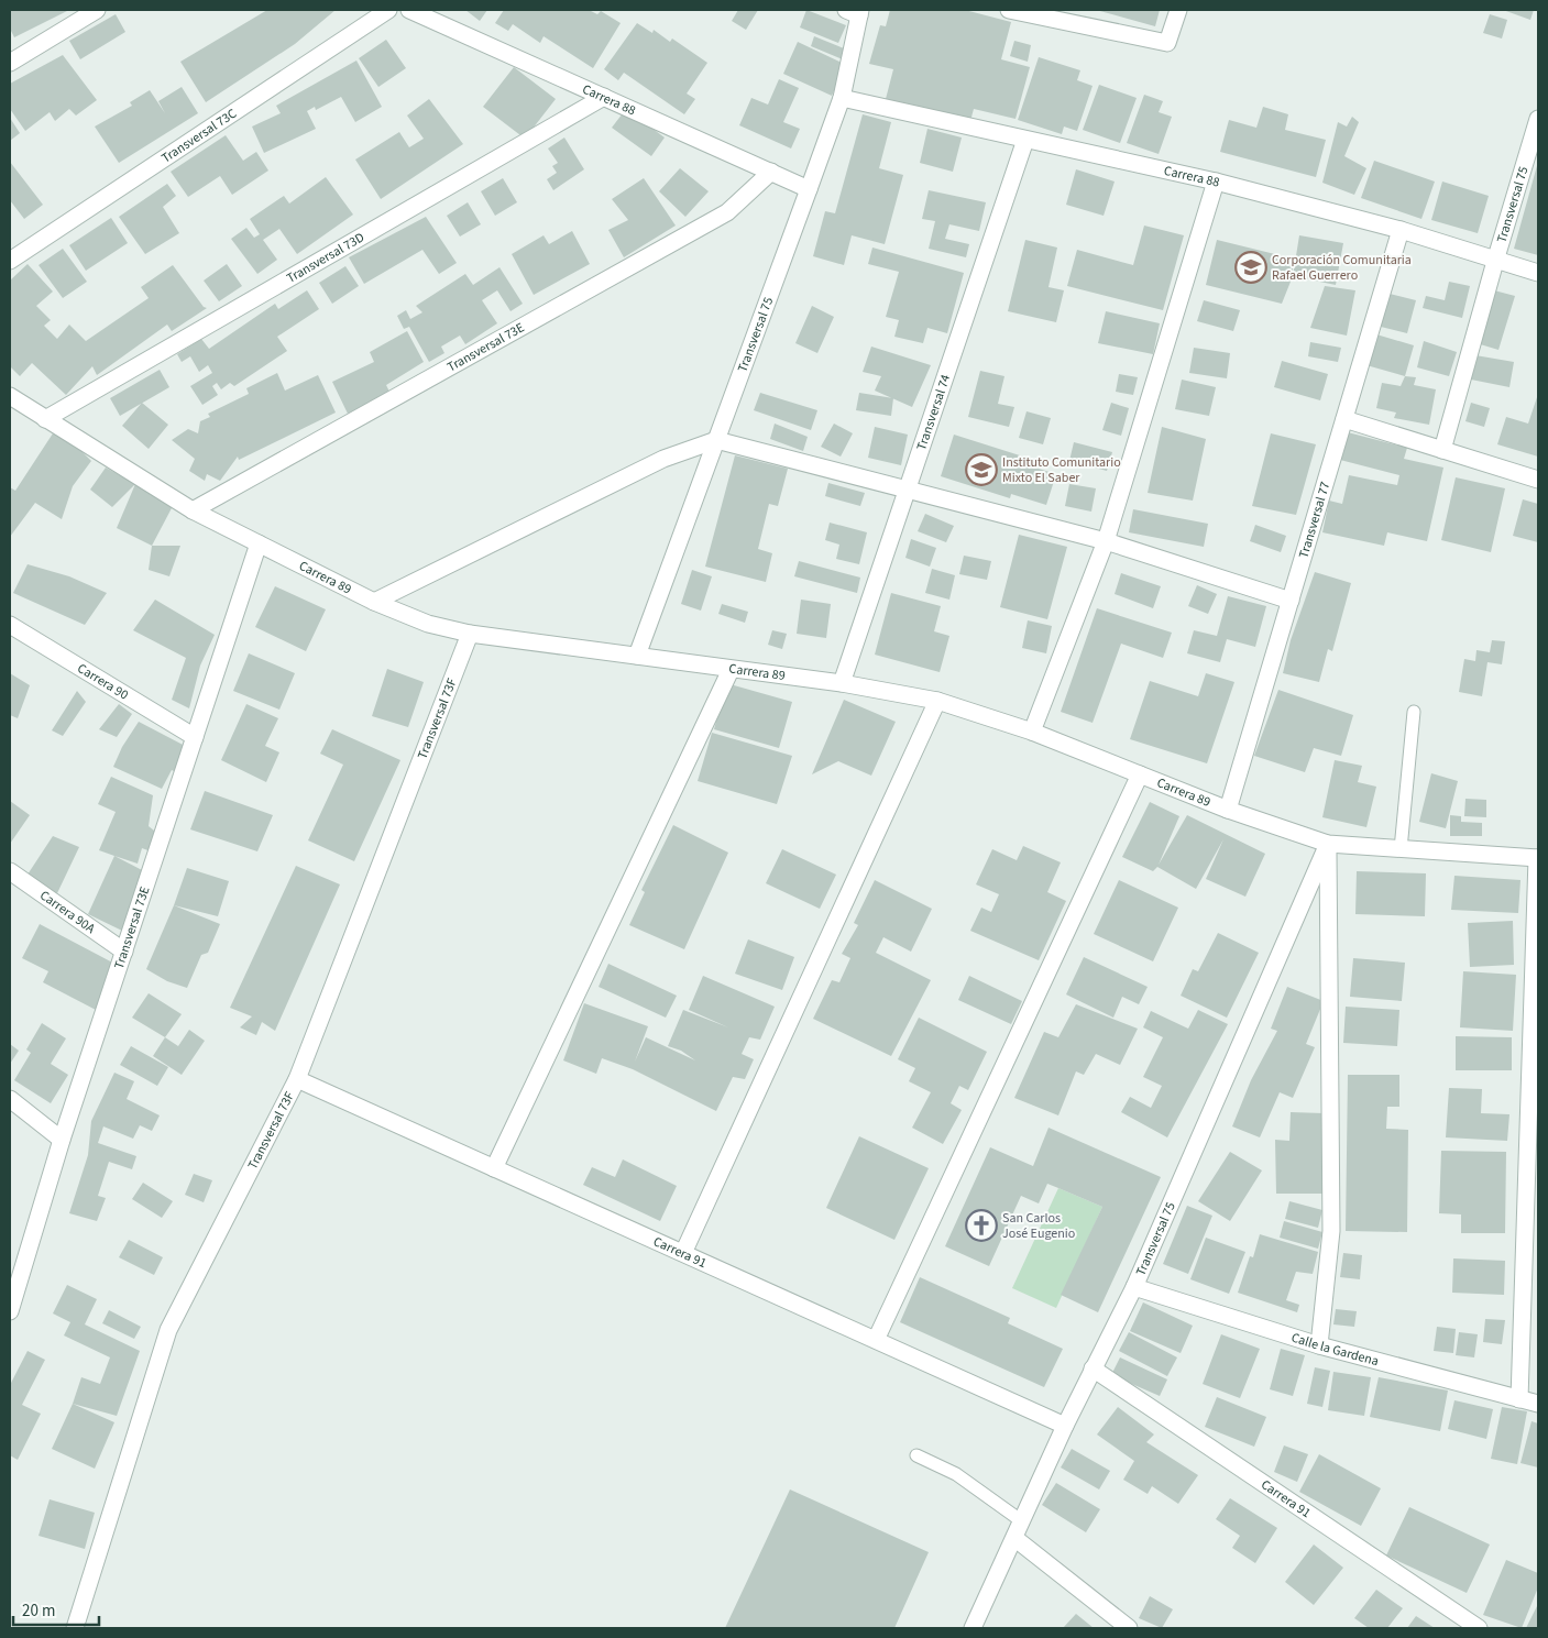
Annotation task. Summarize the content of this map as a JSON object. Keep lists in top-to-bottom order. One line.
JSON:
{"streets":{"street":["Carrera 88","Transversal 73C","Transversal 75","Transversal 73D","Transversal 73E","Transversal 74","Transversal 77","Carrera 89","Carrera 90","Transversal 73F","Carrera 90A","Carrera 91","Calle la Gardena"]},"crossings":[["Carrera 88","Transversal 75"],["Carrera 88","Transversal 73D"],["Carrera 88","Transversal 73E"],["Carrera 88","Transversal 74"],["Carrera 88","Transversal 77"],["Transversal 75","Carrera 89"],["Transversal 75","Carrera 91"],["Transversal 75","Calle la Gardena"],["Transversal 73D","Carrera 89"],["Transversal 73E","Carrera 89"],["Transversal 73E","Carrera 90"],["Transversal 73E","Carrera 90A"],["Transversal 74","Carrera 89"],["Transversal 77","Carrera 89"],["Carrera 89","Transversal 73F"],["Transversal 73F","Carrera 91"]],"places":{"school or university":["Corporación Comunitaria Rafael Guerrero","Instituto Comunitario Mixto El Saber"],"church":["San Carlos José Eugenio"]},"scale_bar":"20 m"}
